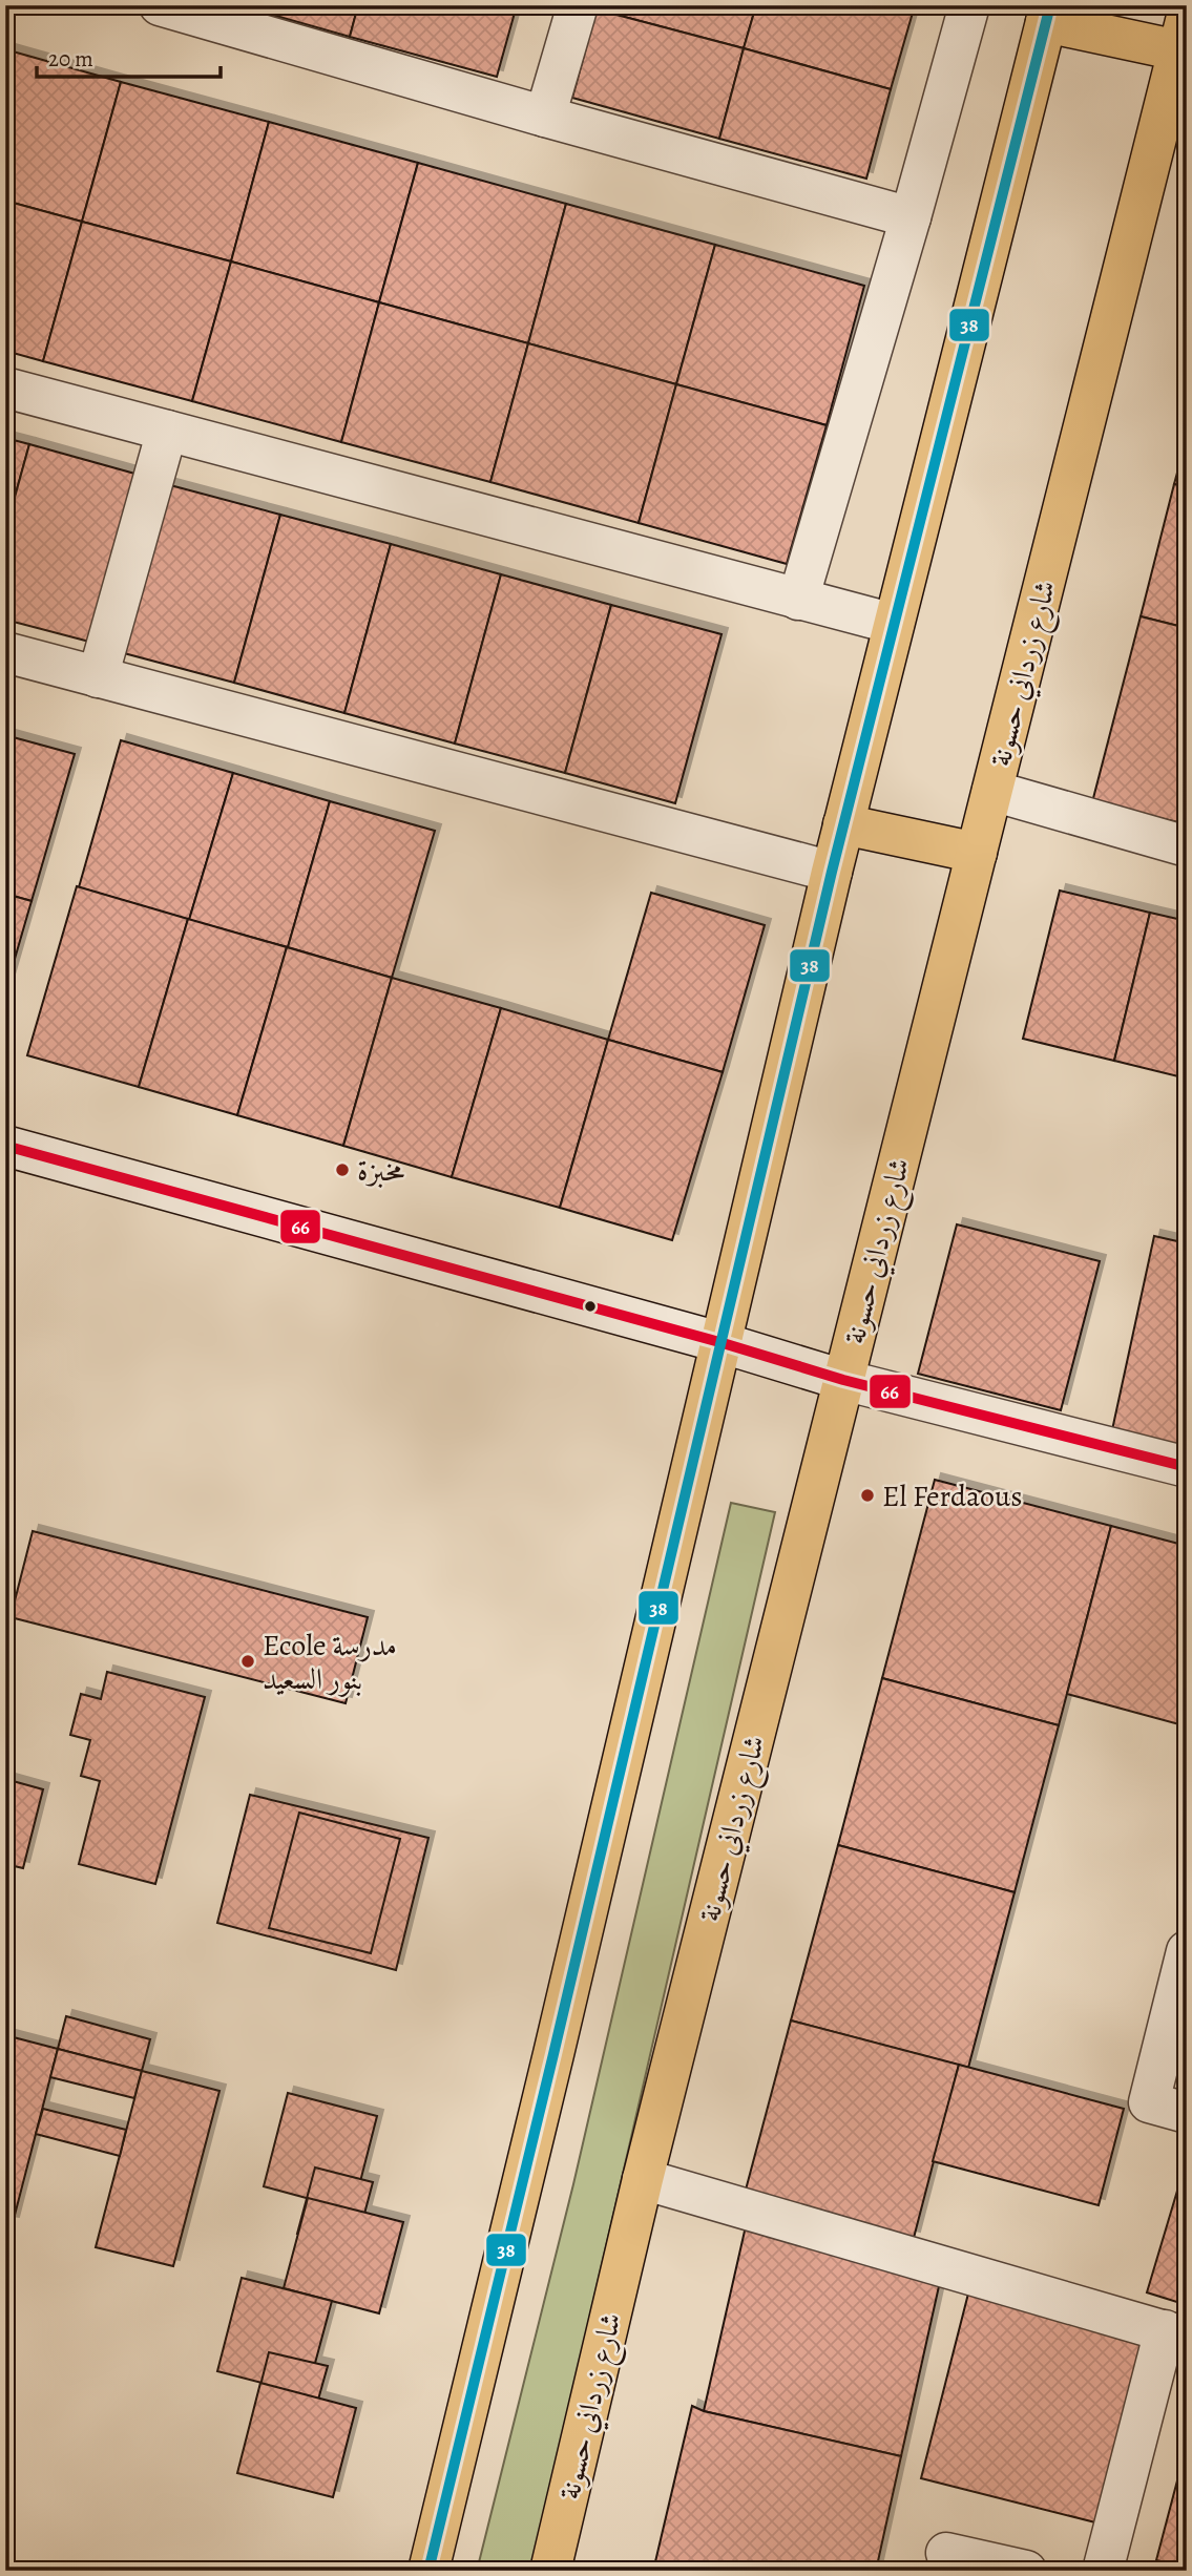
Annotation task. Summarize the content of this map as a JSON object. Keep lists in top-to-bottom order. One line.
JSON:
{"streets":{"main road":["شارع زرداني حسونة"]},"places":["مخبزة","El Ferdaous","Ecole مدرسة بنور السعيد"],"lines":["transit line 38","transit line 66"],"scale_bar":"20 m"}
